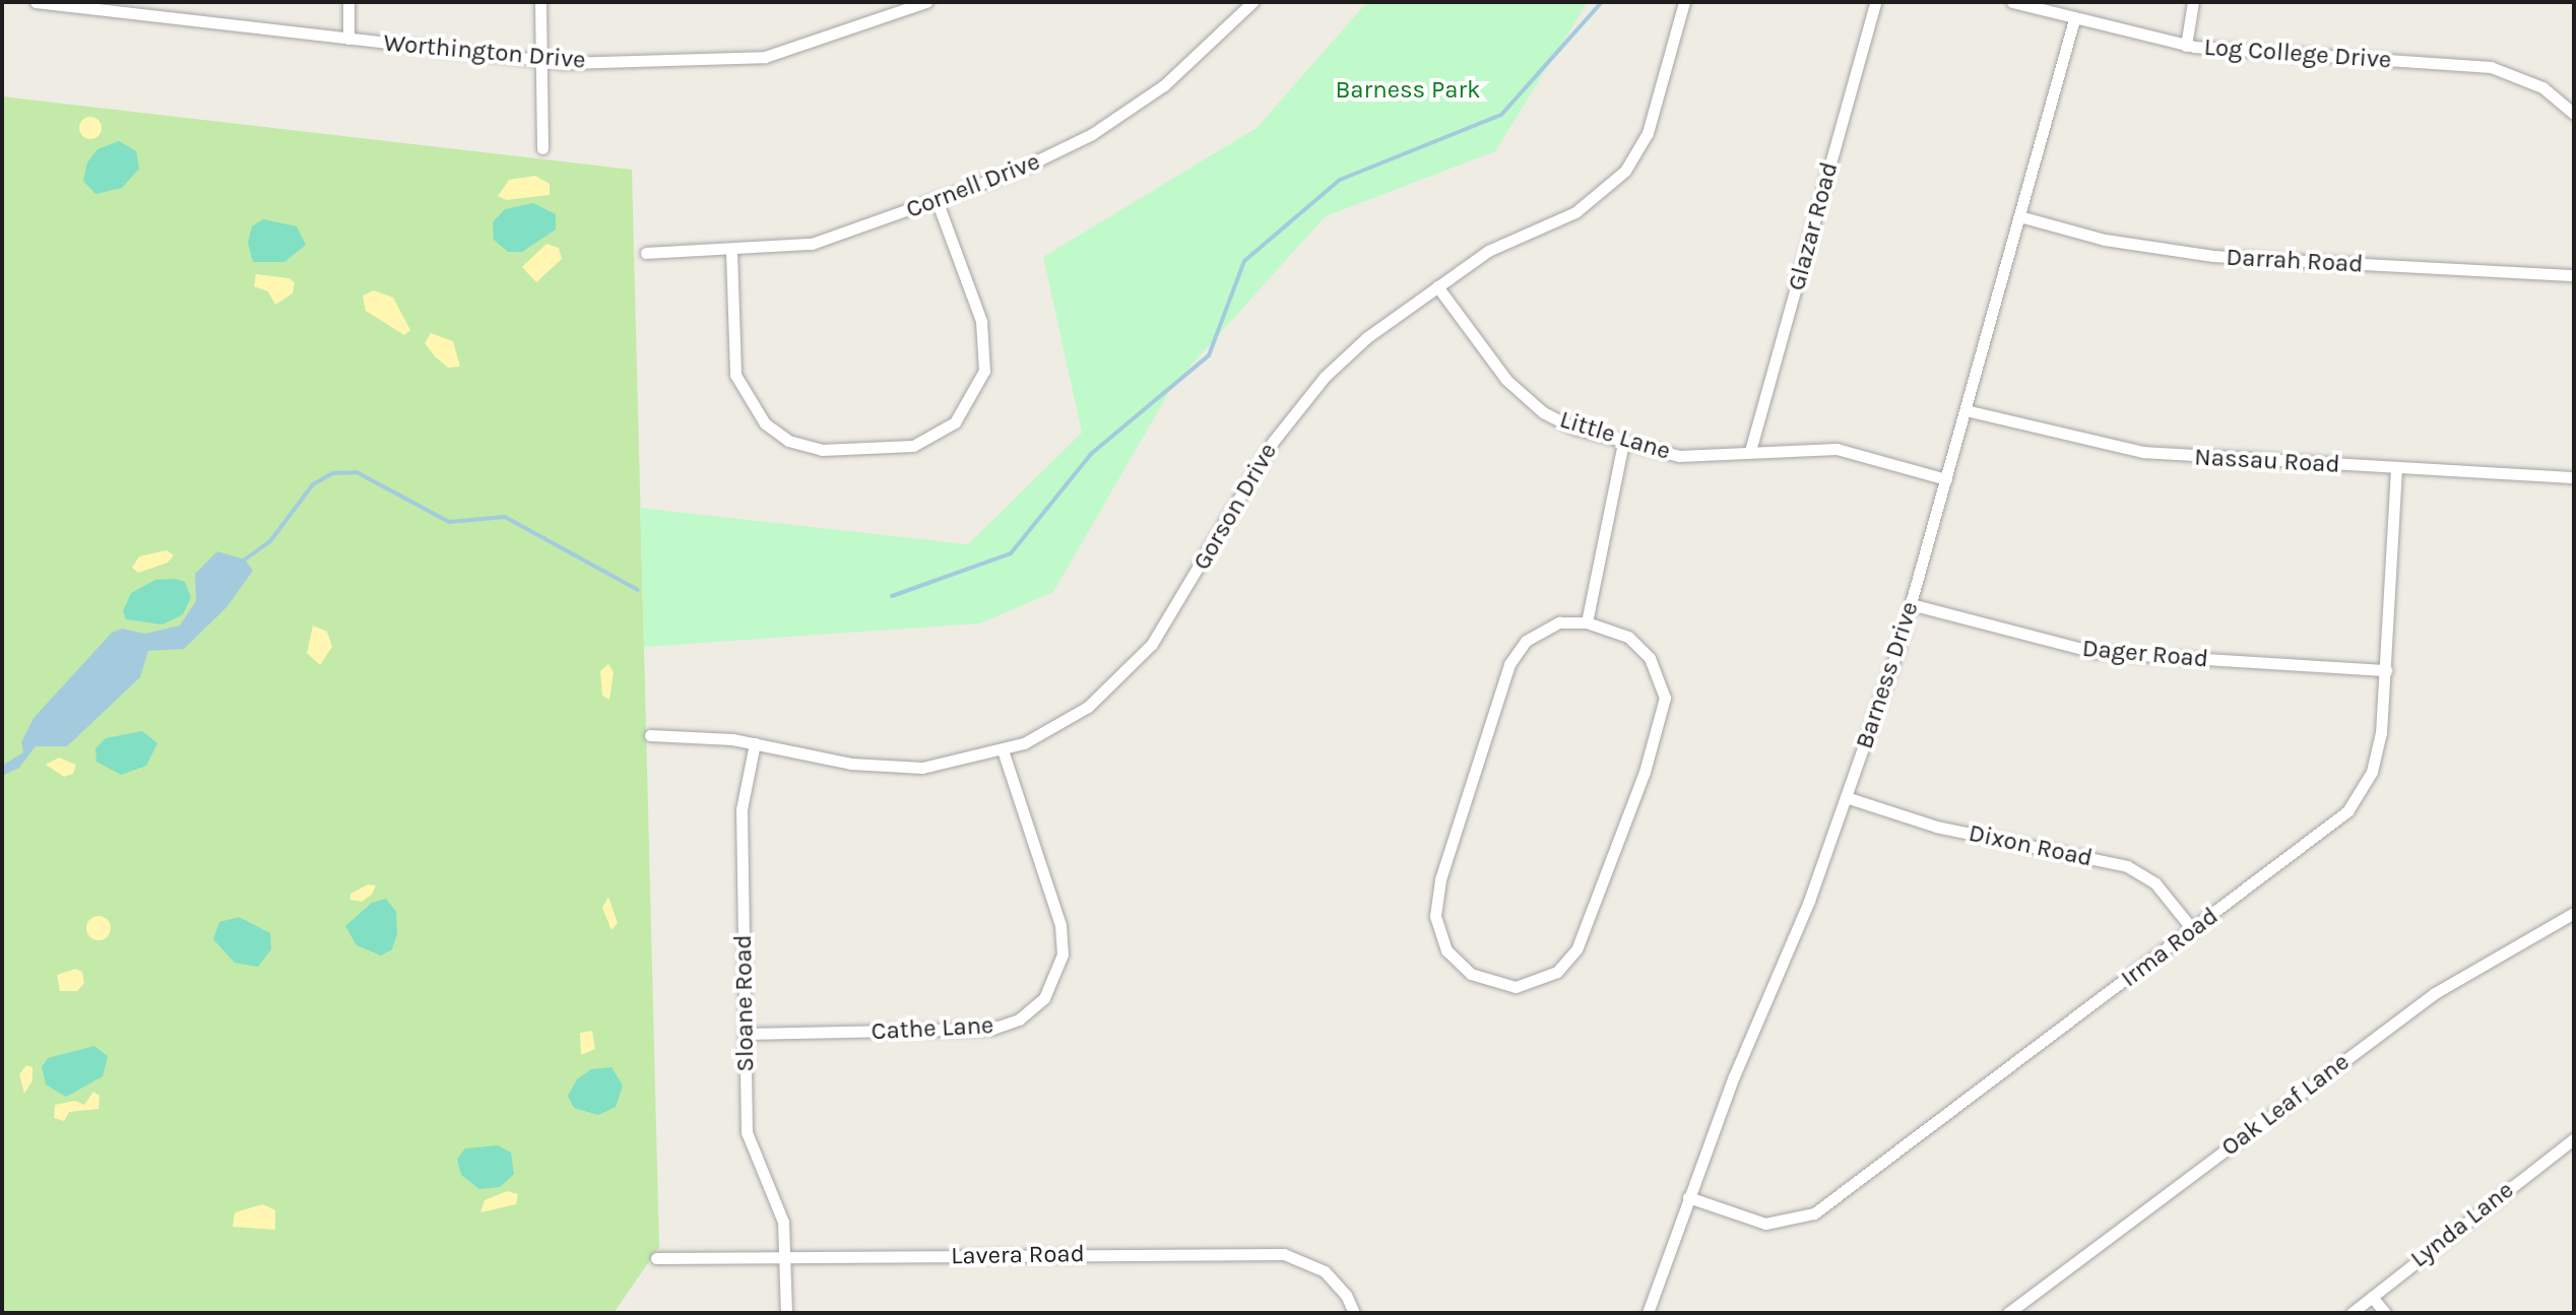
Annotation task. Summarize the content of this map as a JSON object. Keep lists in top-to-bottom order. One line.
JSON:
{"streets":{"street":["Worthington Drive","Log College Drive","Cornell Drive","Glazar Road","Darrah Road","Little Lane","Nassau Road","Gorson Drive","Dager Road","Barness Drive","Dixon Road","Irma Road","Sloane Road","Cathe Lane","Oak Leaf Lane","Lynda Lane","Lavera Road"]},"crossings":[["Log College Drive","Barness Drive"],["Glazar Road","Little Lane"],["Darrah Road","Barness Drive"],["Little Lane","Gorson Drive"],["Little Lane","Barness Drive"],["Nassau Road","Barness Drive"],["Nassau Road","Irma Road"],["Gorson Drive","Sloane Road"],["Gorson Drive","Cathe Lane"],["Dager Road","Barness Drive"],["Dager Road","Irma Road"],["Barness Drive","Dixon Road"],["Barness Drive","Irma Road"],["Dixon Road","Irma Road"],["Sloane Road","Cathe Lane"],["Sloane Road","Lavera Road"]],"parks":["Barness Park"]}
